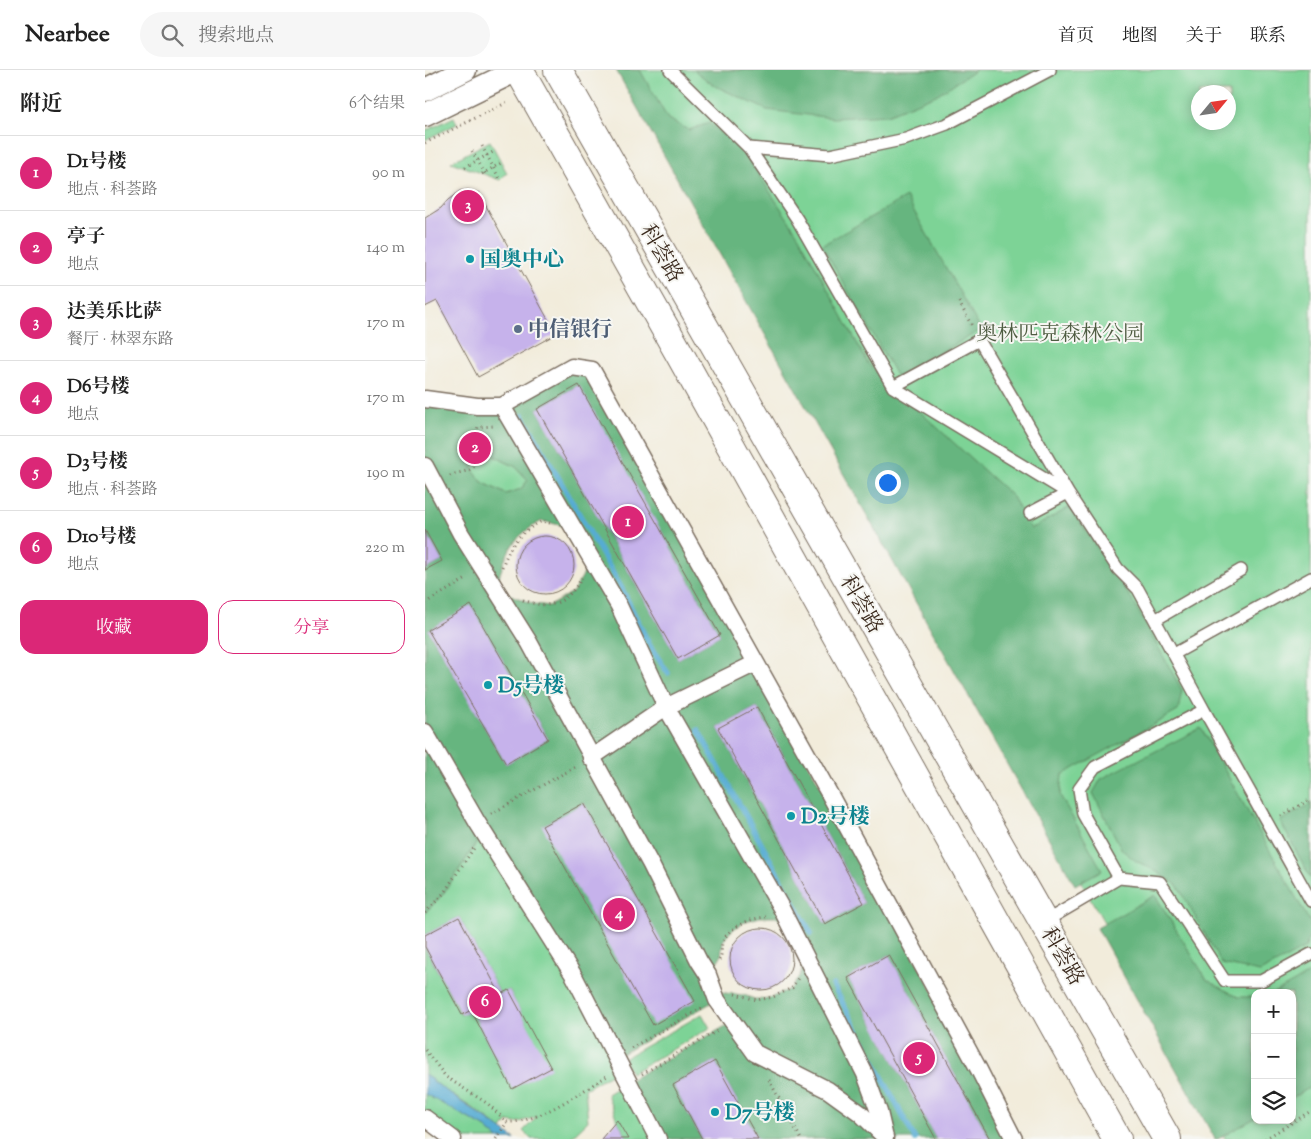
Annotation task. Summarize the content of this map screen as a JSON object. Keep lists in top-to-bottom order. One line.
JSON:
{"streets":{"main road":["科荟路"]},"parks":["奥林匹克森林公园"],"places":["国奥中心","中信银行","D5号楼","D2号楼","D7号楼"],"north":"top right","page":{"header":"Nearbee","search":"搜索地点","nav":["首页","地图","关于","联系"],"heading":["附近","6个结果"],"list":[{"mark":"1","name":"D1号楼","note":"地点 · 科荟路","value":"90 m"},{"mark":"2","name":"亭子","note":"地点","value":"140 m"},{"mark":"3","name":"达美乐比萨","note":"餐厅 · 林翠东路","value":"170 m"},{"mark":"4","name":"D6号楼","note":"地点","value":"170 m"},{"mark":"5","name":"D3号楼","note":"地点 · 科荟路","value":"190 m"},{"mark":"6","name":"D10号楼","note":"地点","value":"220 m"}],"pins":["3","2","1","4","6","5"],"buttons":["收藏","分享"],"map_buttons":["+","−"]}}
